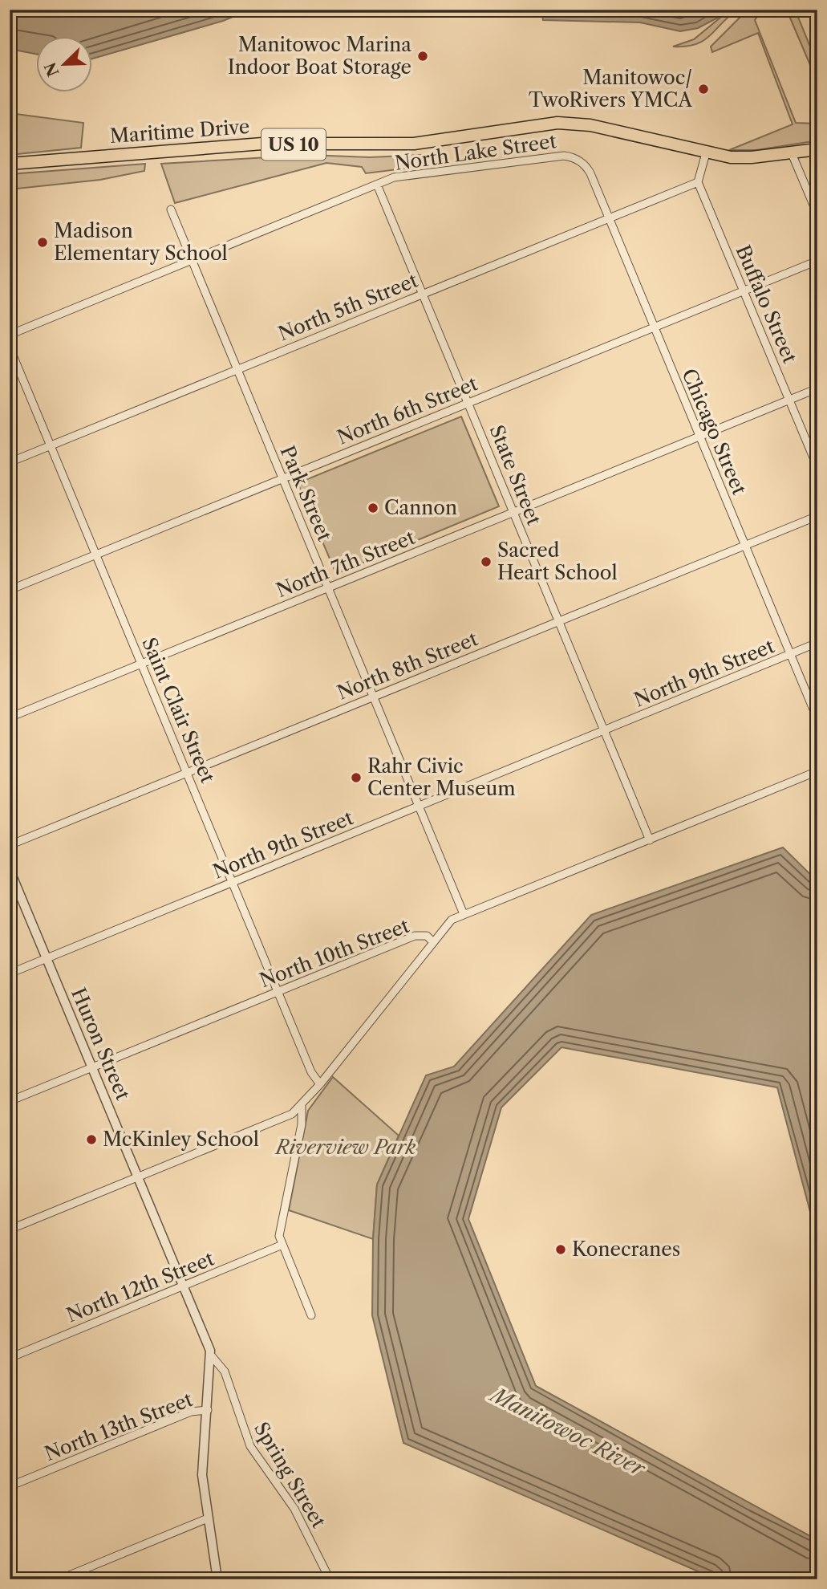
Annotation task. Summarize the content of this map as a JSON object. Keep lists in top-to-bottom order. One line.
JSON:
{"streets":{"main road":["Maritime Drive","US 10"],"street":["North Lake Street","Buffalo Street","North 5th Street","North 6th Street","Chicago Street","State Street","Park Street","North 7th Street","North 8th Street","North 9th Street","Saint Clair Street","North 10th Street","Huron Street","North 12th Street","North 13th Street","Spring Street"]},"crossings":[["North Lake Street","Chicago Street"],["North Lake Street","State Street"],["North Lake Street","Park Street"],["Buffalo Street","North 5th Street"],["Buffalo Street","North 6th Street"],["Buffalo Street","North 7th Street"],["North 5th Street","Chicago Street"],["North 5th Street","State Street"],["North 5th Street","Park Street"],["North 5th Street","Saint Clair Street"],["North 6th Street","Chicago Street"],["North 6th Street","State Street"],["North 6th Street","Park Street"],["North 6th Street","Saint Clair Street"],["Chicago Street","North 7th Street"],["Chicago Street","North 8th Street"],["Chicago Street","North 9th Street"],["State Street","North 7th Street"],["State Street","North 8th Street"],["State Street","North 9th Street"],["State Street","North 10th Street"],["Park Street","North 7th Street"],["Park Street","North 8th Street"],["Park Street","North 9th Street"],["Park Street","North 10th Street"],["North 7th Street","Saint Clair Street"],["North 8th Street","Saint Clair Street"],["North 9th Street","Saint Clair Street"],["North 9th Street","Huron Street"],["Saint Clair Street","North 10th Street"],["North 10th Street","Huron Street"],["Huron Street","North 12th Street"],["Huron Street","Spring Street"]],"water":["Manitowoc River"],"parks":["Riverview Park"],"places":["Manitowoc Marina Indoor Boat Storage","Manitowoc/ TwoRivers YMCA","Madison Elementary School","Cannon","Sacred Heart School","Rahr Civic Center Museum","McKinley School","Konecranes"],"north":"bottom left"}
